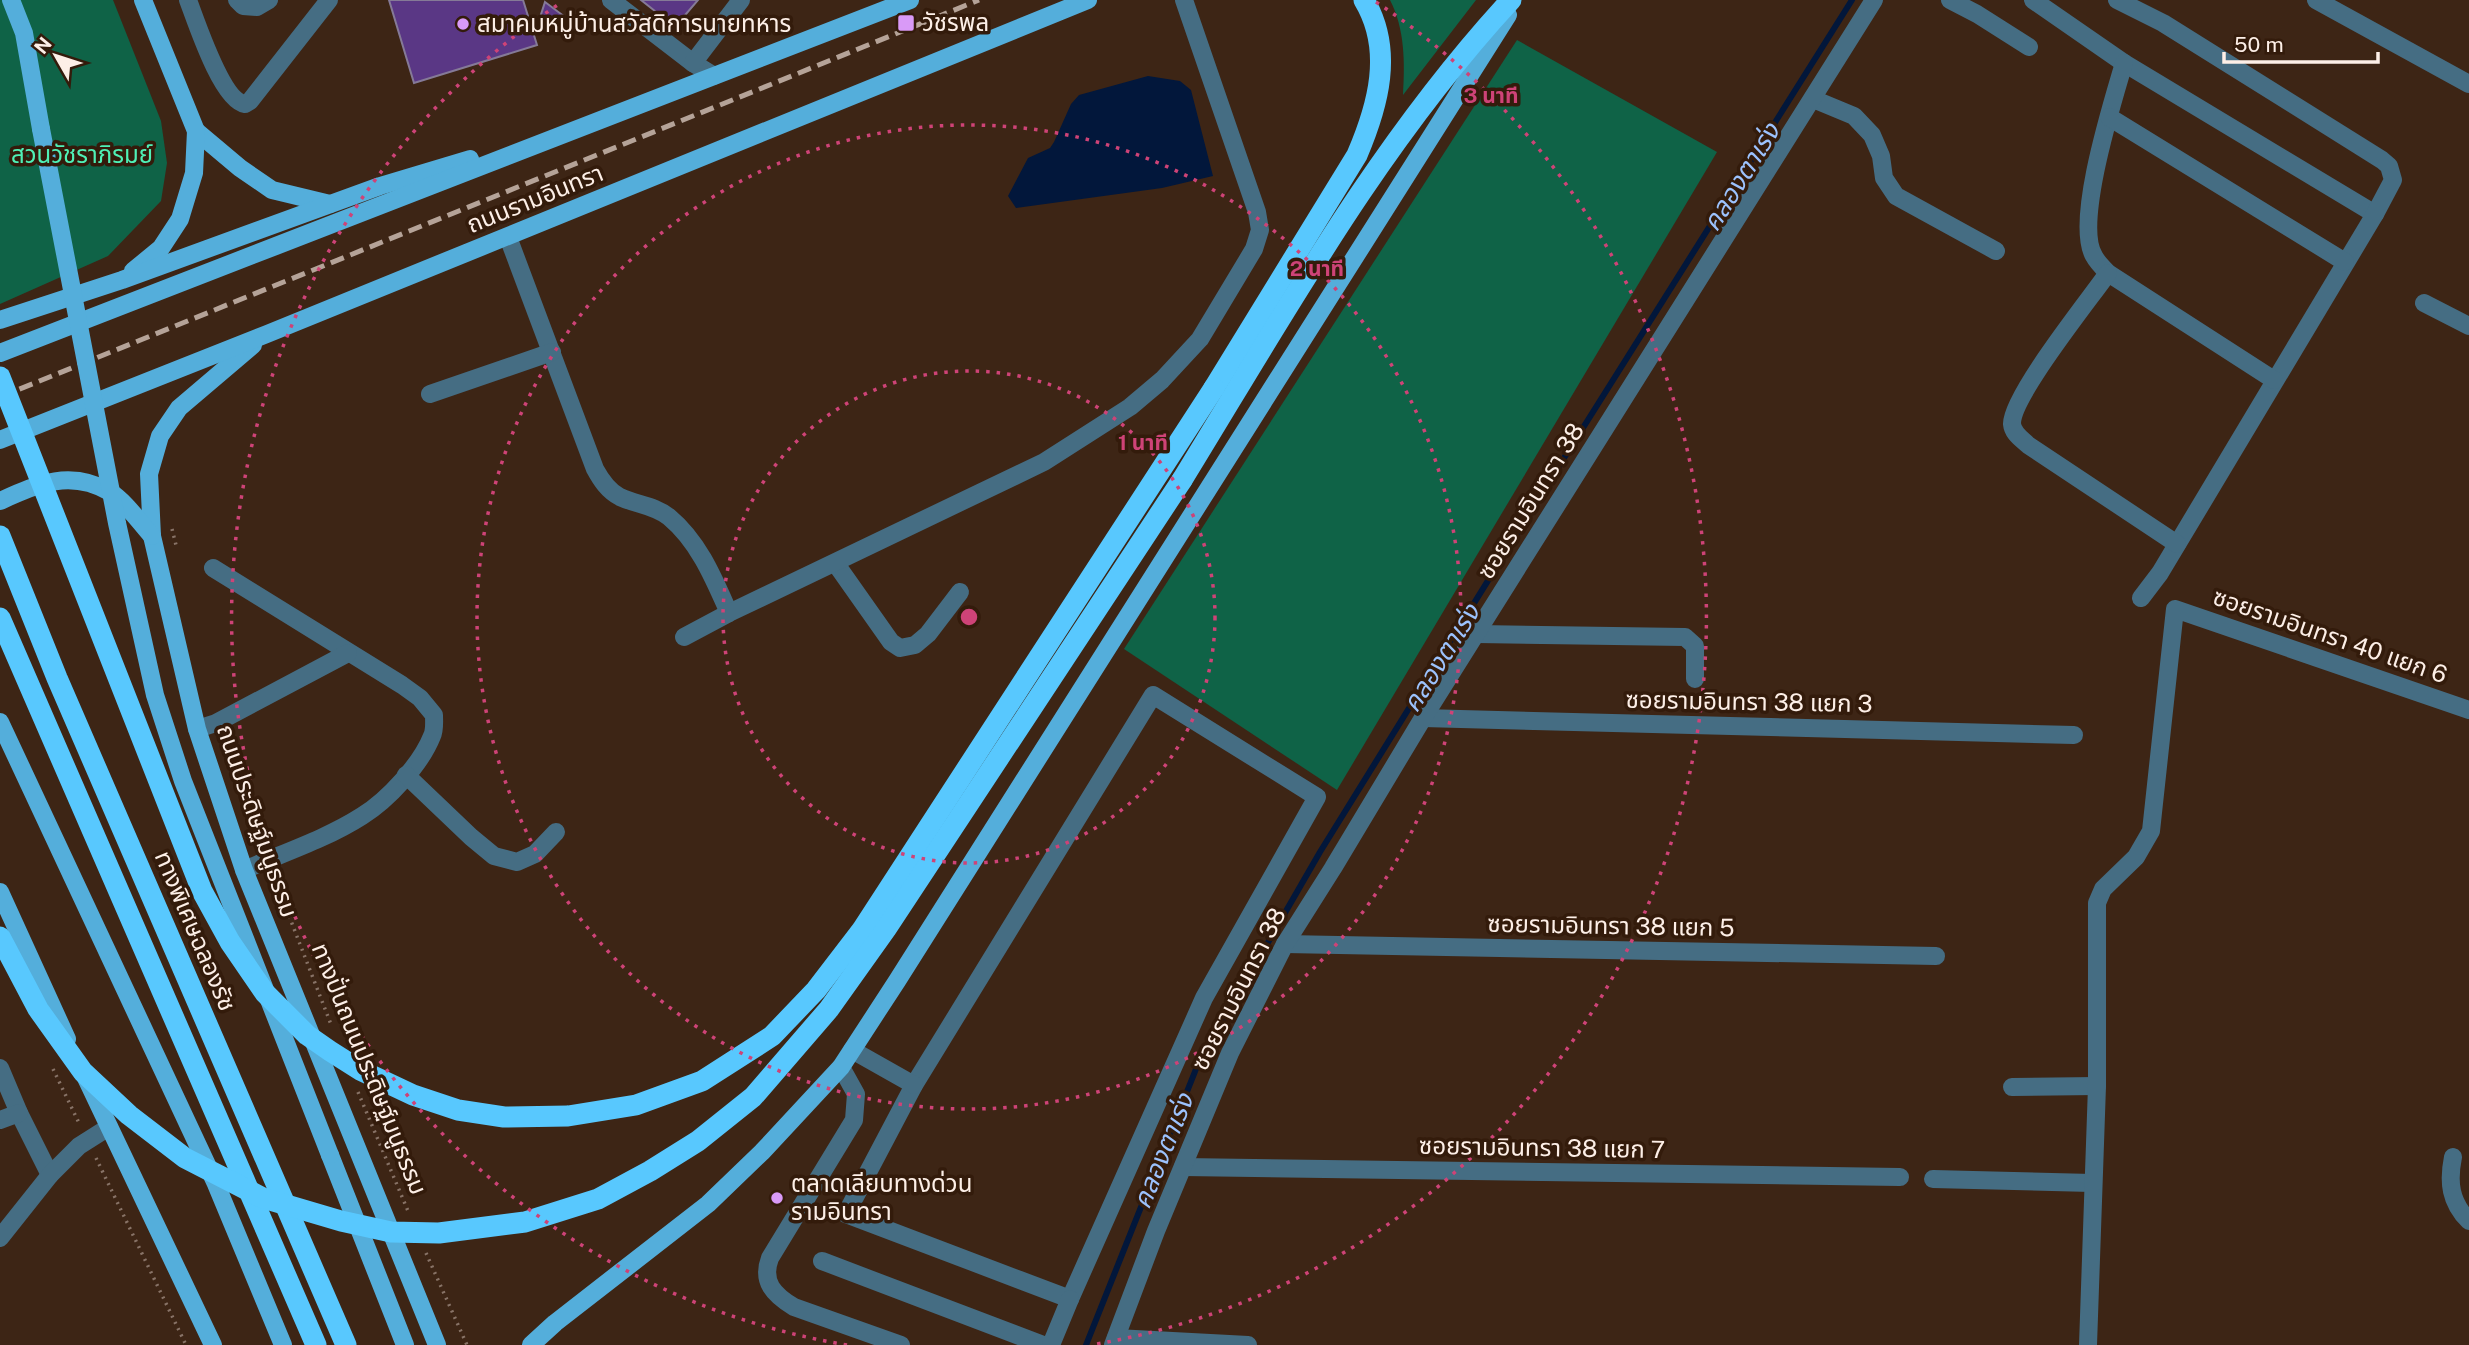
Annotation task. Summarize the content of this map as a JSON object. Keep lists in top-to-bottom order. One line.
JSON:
{"streets":{"highway":["ทางพิเศษฉลองรัช"],"main road":["ถนนรามอินทรา","ถนนประดิษฐ์มนูธรรม"],"street":["ซอยรามอินทรา 38","ซอยรามอินทรา 40 แยก 6","ซอยรามอินทรา 38 แยก 3","ซอยรามอินทรา 38 แยก 5","ซอยรามอินทรา 38 แยก 7"],"path":["ทางปั่นถนนประดิษฐ์มนูธรรม"]},"crossings":[["ถนนรามอินทรา","ถนนประดิษฐ์มนูธรรม"],["ซอยรามอินทรา 38","ซอยรามอินทรา 38 แยก 3"],["ซอยรามอินทรา 38","ซอยรามอินทรา 38 แยก 5"],["ซอยรามอินทรา 38","ซอยรามอินทรา 38 แยก 7"]],"water":["คลองตาเร่ง"],"parks":["สวนวัชราภิรมย์"],"places":{"transit":["วัชรพล"],"other":["สมาคมหมู่บ้านสวัสดิการนายทหาร","ตลาดเลียบทางด่วน รามอินทรา"]},"scale_bar":"50 m","north":"top left","rings":["3 นาที","2 นาที","1 นาที"]}
